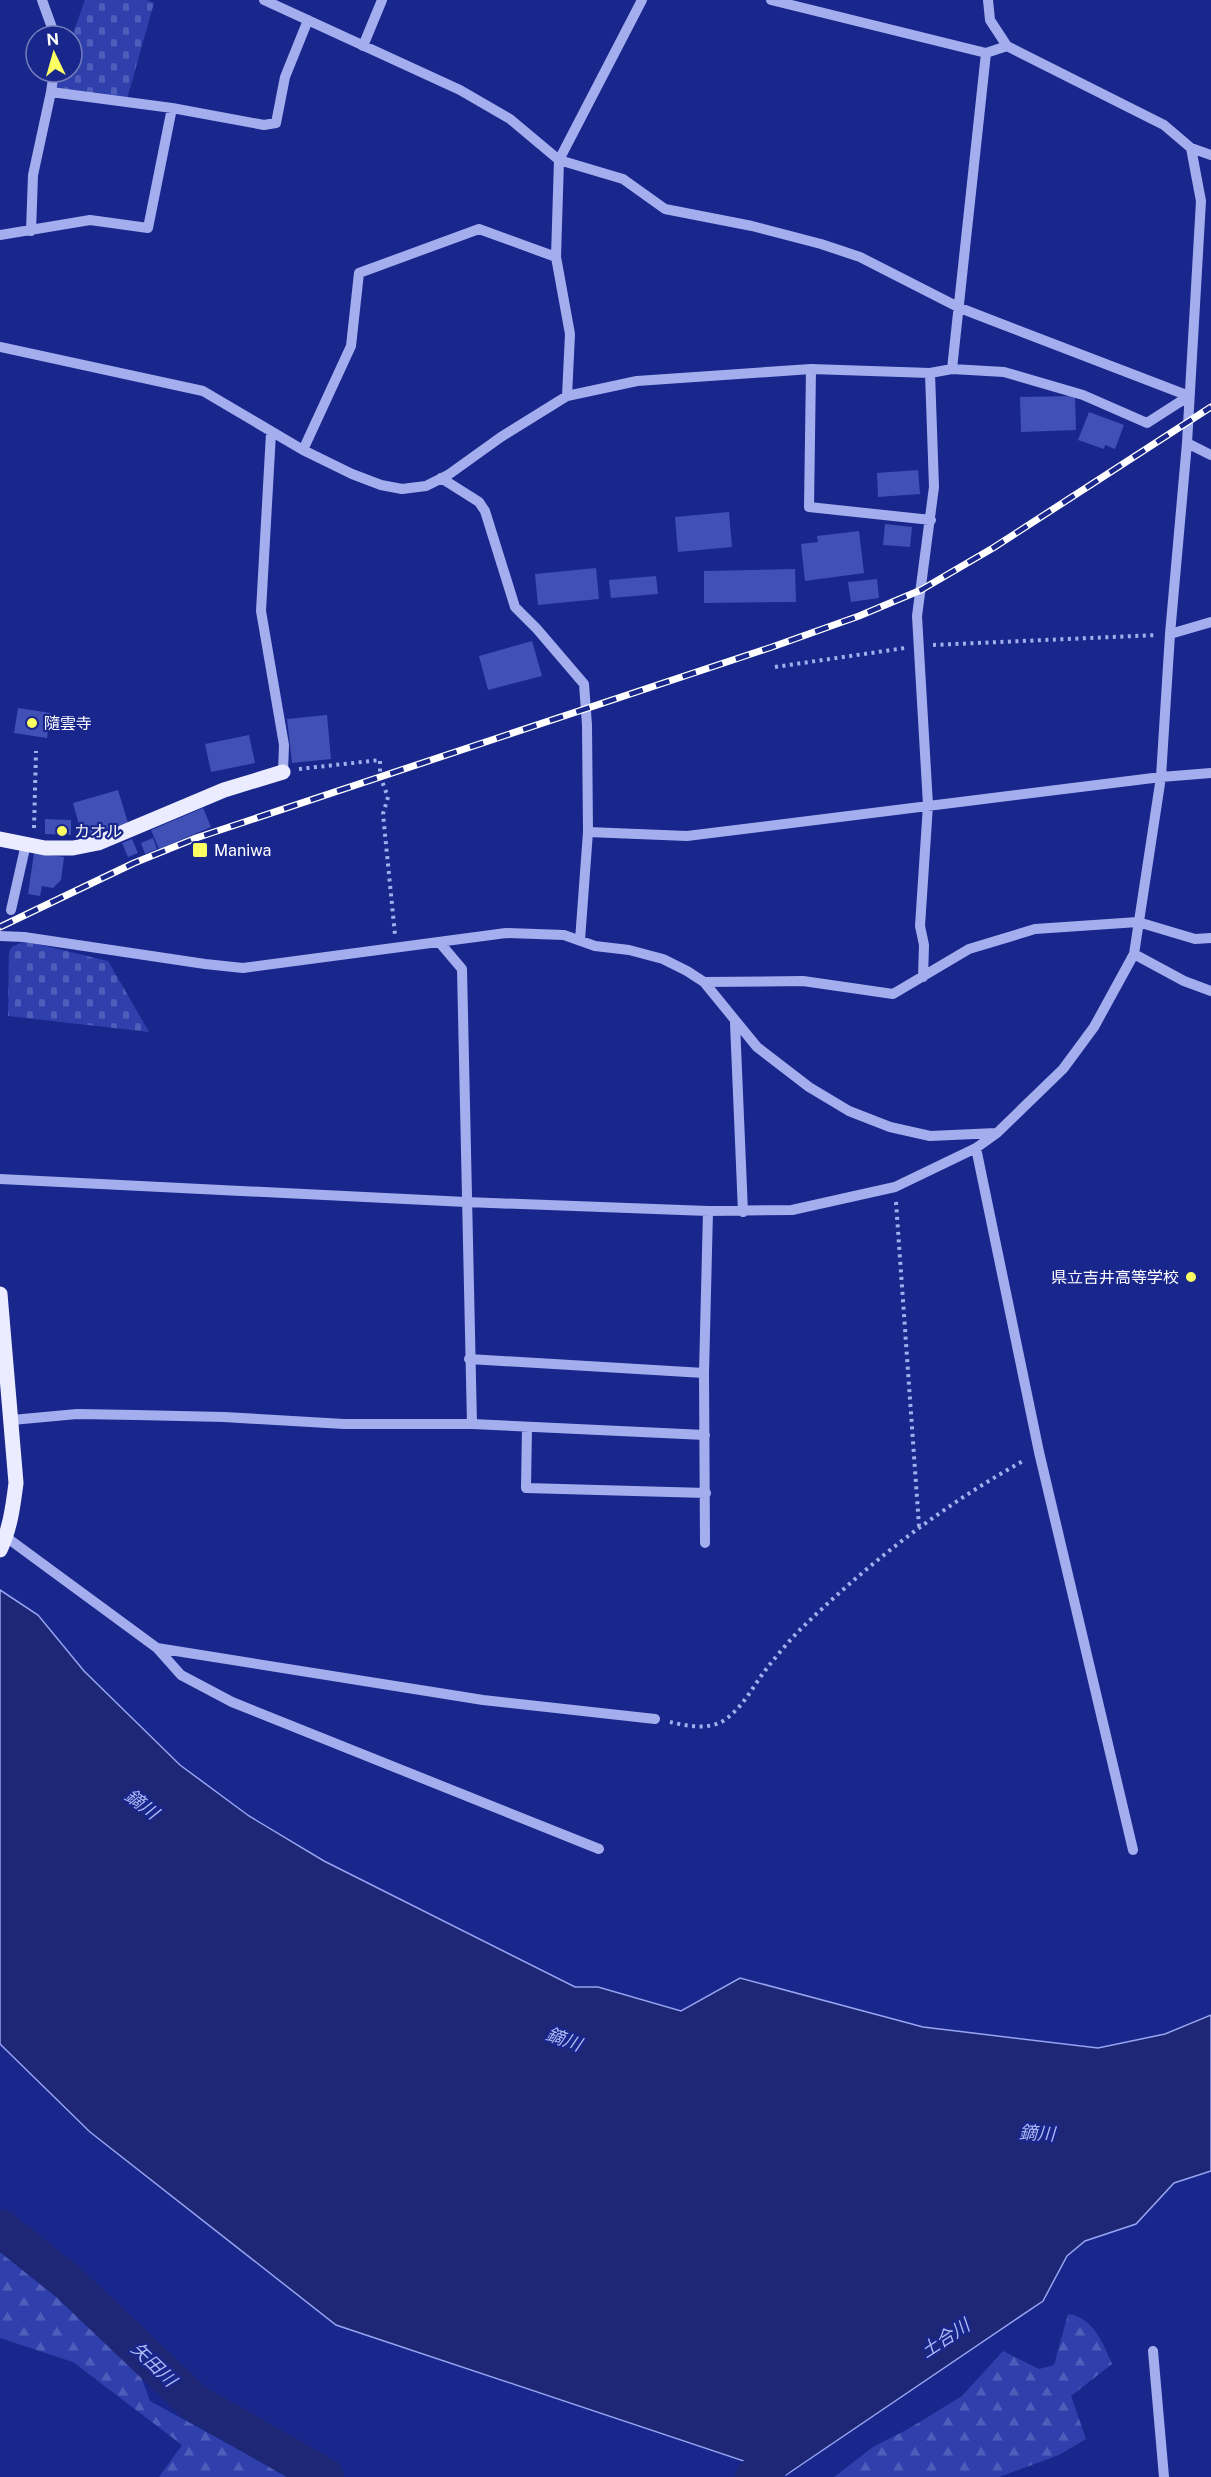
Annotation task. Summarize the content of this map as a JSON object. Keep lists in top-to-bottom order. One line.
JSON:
{"water":["鏑川","土合川","矢田川"],"places":{"other":["隨雲寺","カオル","県立吉井高等学校"],"transit":["Maniwa"]},"north":"top"}
